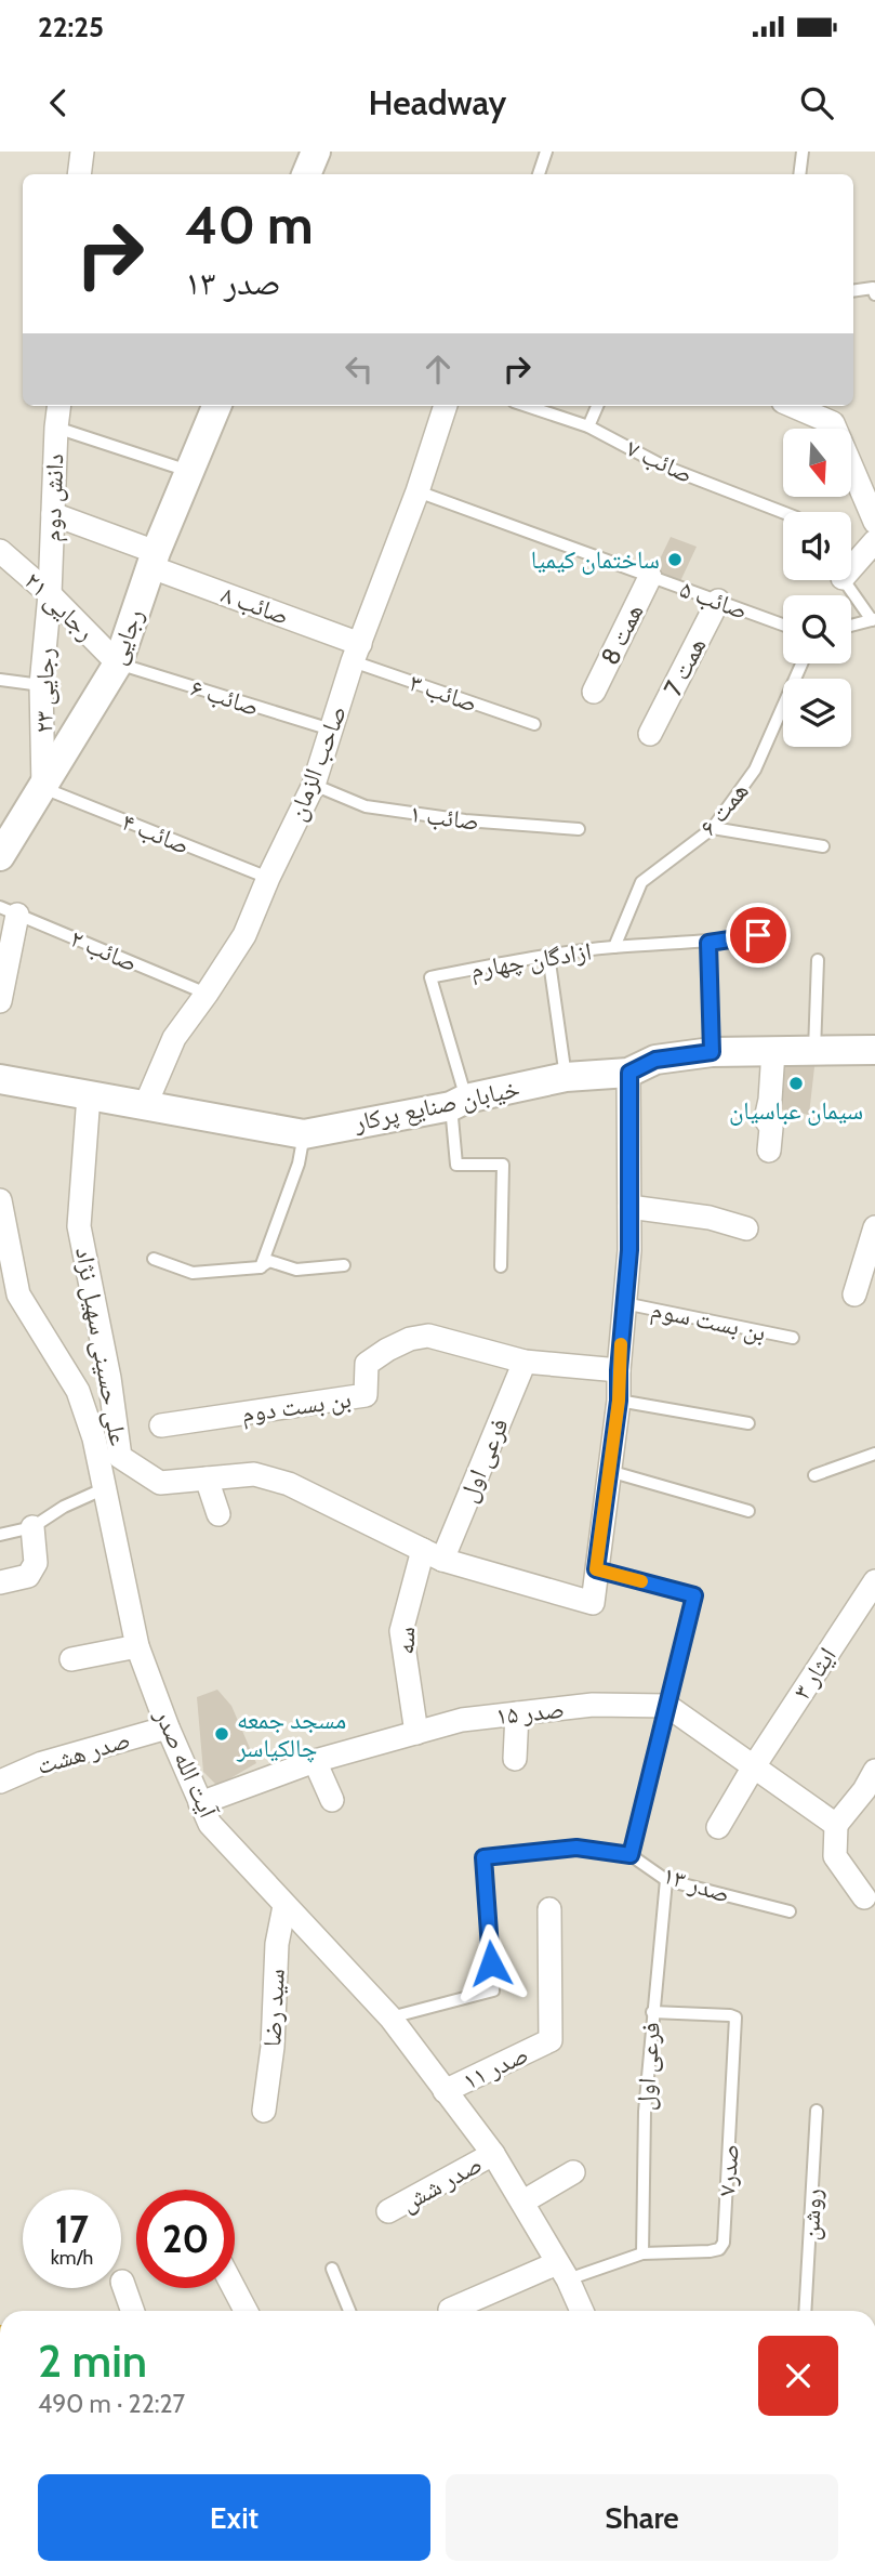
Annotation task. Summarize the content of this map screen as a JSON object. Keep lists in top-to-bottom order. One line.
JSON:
{"streets":{"street":["دانش دوم","صائب ۸","رجایی ۲۱","همت 8","رجایی","همت 7","رجایی ۲۳","صاحب الزمان","خیابان صنایع پرکار","علی حسینی سهیل نژاد","بن بست دوم","فرعی اول","سه","ایثار ۳","صدر ۱۵","صدر هشت","آیت الله صدر","سید رضا","صدر ۱۱","صدر شش"],"lane":["صائب ۷","صائب ۵","صائب ۳","صائب ۶","همت ۶","صائب ۱","صائب ۴","صائب ۲","ازادگان چهارم","بن بست سوم","صدر ۱۳","صدر۷","روشن"]},"crossings":[["دانش دوم","صائب ۸"],["دانش دوم","رجایی ۲۱"],["دانش دوم","رجایی ۲۳"],["صائب ۵","همت 8"],["صائب ۵","همت 7"],["صائب ۵","صاحب الزمان"],["صائب ۸","رجایی"],["صائب ۸","صائب ۳"],["صائب ۸","صاحب الزمان"],["رجایی ۲۱","رجایی"],["رجایی ۲۱","رجایی ۲۳"],["رجایی ۲۱","صائب ۶"],["رجایی","رجایی ۲۳"],["رجایی","صائب ۶"],["رجایی","صائب ۴"],["رجایی ۲۳","صائب ۴"],["صائب ۳","صاحب الزمان"],["صائب ۶","صاحب الزمان"],["صاحب الزمان","صائب ۱"],["صاحب الزمان","صائب ۴"],["صاحب الزمان","صائب ۲"],["صاحب الزمان","خیابان صنایع پرکار"],["همت ۶","ازادگان چهارم"],["ازادگان چهارم","خیابان صنایع پرکار"],["خیابان صنایع پرکار","علی حسینی سهیل نژاد"],["علی حسینی سهیل نژاد","فرعی اول"],["علی حسینی سهیل نژاد","سه"],["بن بست دوم","فرعی اول"],["فرعی اول","سه"],["فرعی اول","صدر ۱۳"],["فرعی اول","صدر۷"],["سه","صدر ۱۵"],["صدر ۱۵","آیت الله صدر"],["صدر هشت","آیت الله صدر"],["آیت الله صدر","صدر ۱۳"],["آیت الله صدر","سید رضا"],["آیت الله صدر","صدر ۱۱"],["آیت الله صدر","صدر۷"],["آیت الله صدر","صدر شش"]],"places":["ساختمان کیمیا","سیمان عباسیان","مسجد جمعه چالکیاسر"],"north":"bottom","page":{"status":"22:25","header":"Headway","turn":["40 m","صدر ۱۳"],"speed":"17 km/h","limit":"20","heading":["2 min","490 m · 22:27"],"buttons":["Exit","Share"]}}
